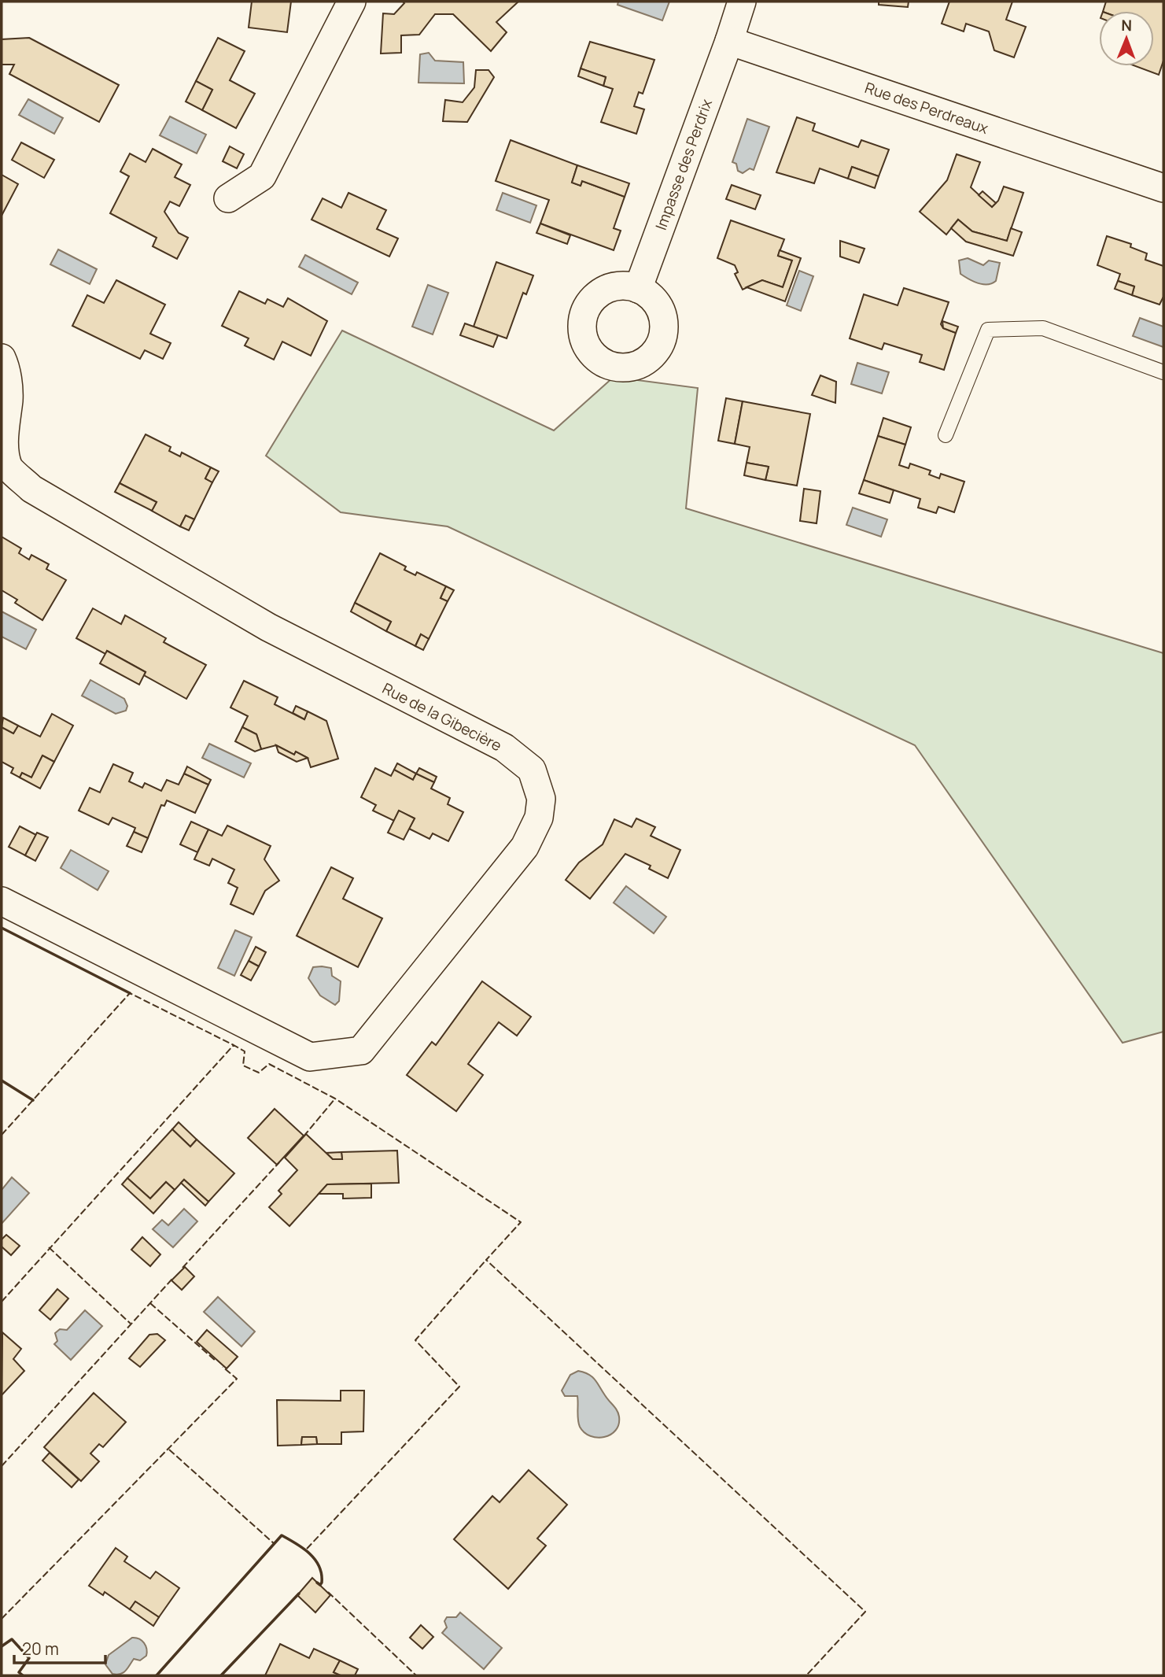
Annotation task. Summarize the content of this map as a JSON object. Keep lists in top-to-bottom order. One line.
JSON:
{"streets":{"street":["Rue des Perdreaux","Impasse des Perdrix","Rue de la Gibecière"]},"crossings":[["Rue des Perdreaux","Impasse des Perdrix"]],"scale_bar":"20 m","north":"top"}
